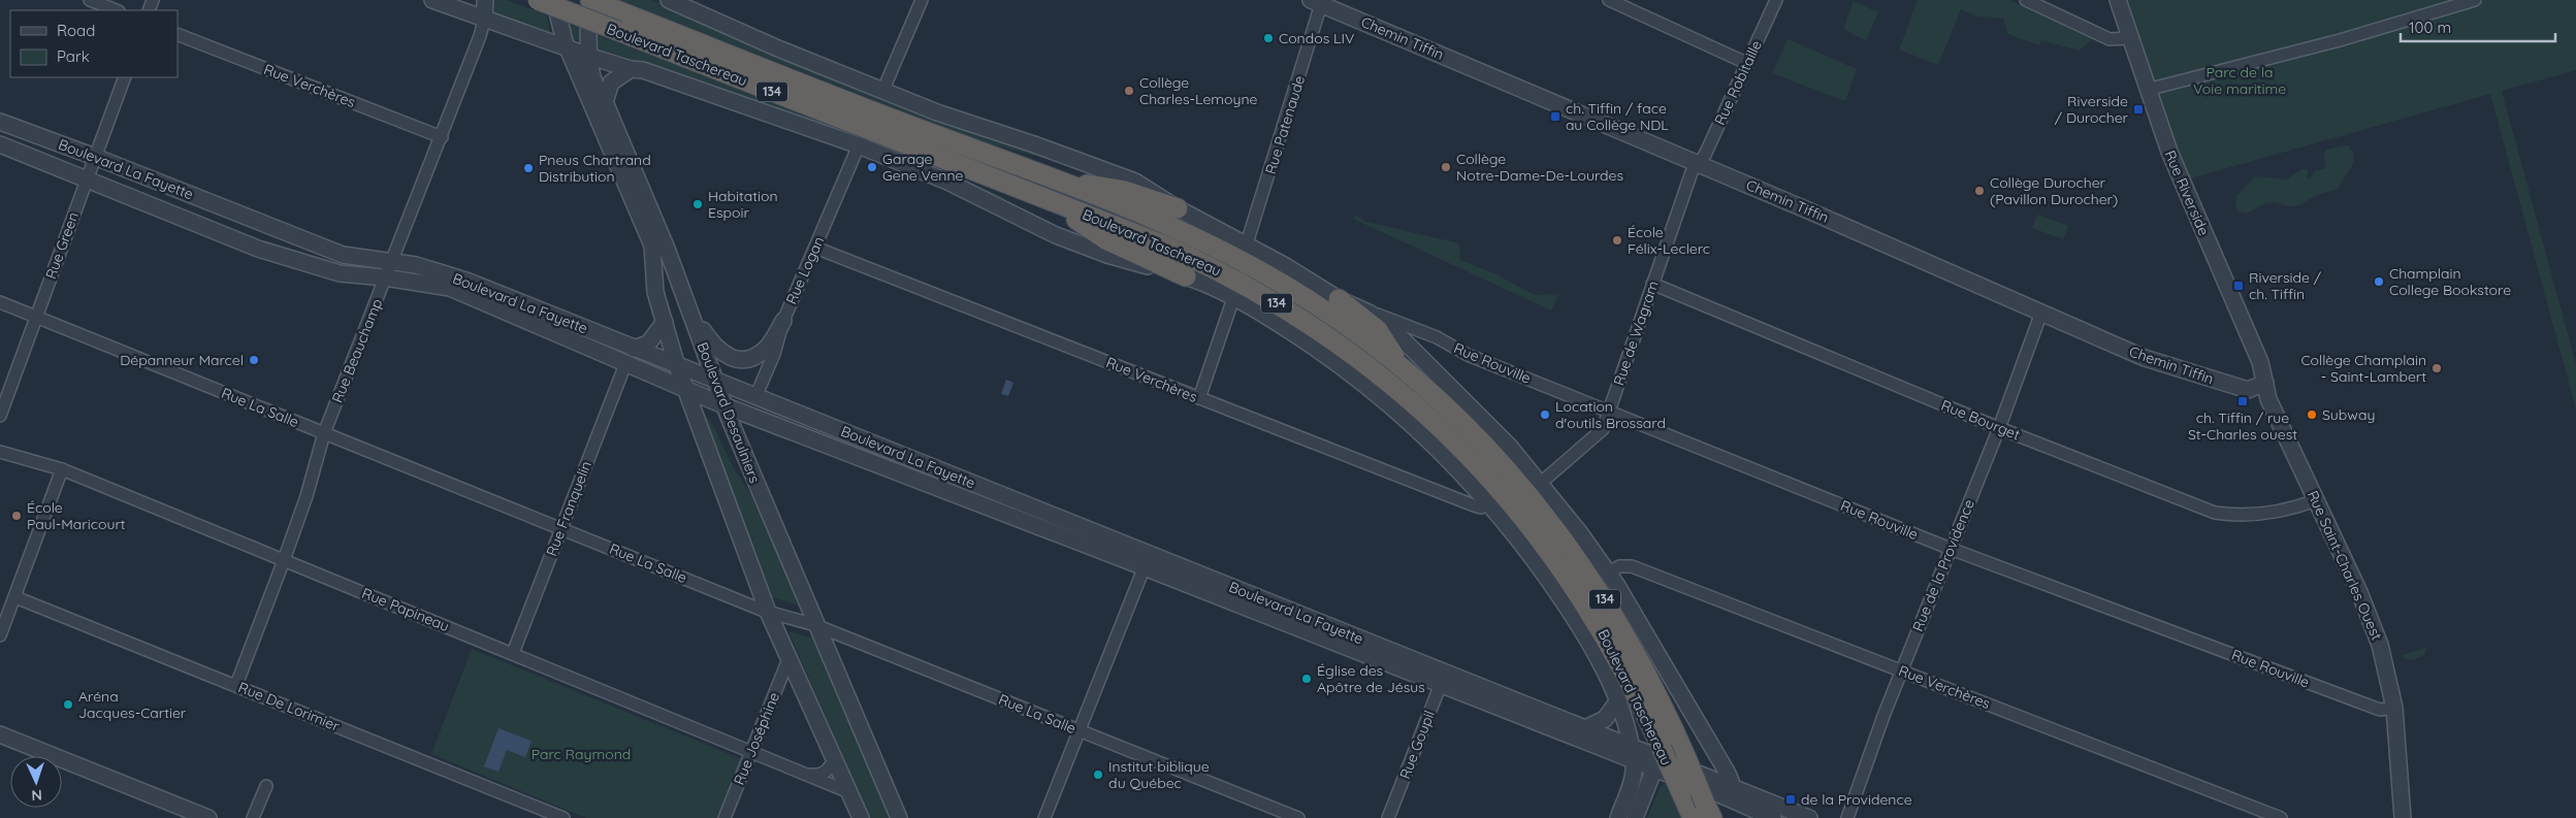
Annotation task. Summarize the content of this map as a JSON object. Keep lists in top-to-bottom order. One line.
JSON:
{"streets":{"highway":["Boulevard Taschereau","134"],"street":["Chemin Tiffin","Rue Robitaille","Rue Verchères","Rue Patenaude","Boulevard La Fayette","Rue Riverside","Rue Green","Rue Logan","Rue de Wagram","Rue Beauchamp","Rue Rouville","Rue La Salle","Boulevard Desaulniers","Rue Bourget","Rue Franquelin","Rue de la Providence","Rue Saint-Charles Ouest","Rue Papineau","Rue De Lorimier","Rue Joséphine","Rue Goupil"]},"crossings":[["Chemin Tiffin","Rue Robitaille"],["Chemin Tiffin","Rue Patenaude"],["Chemin Tiffin","Rue Riverside"],["Chemin Tiffin","Rue de Wagram"],["Chemin Tiffin","Rue de la Providence"],["Chemin Tiffin","Rue Saint-Charles Ouest"],["Boulevard Taschereau","Rue Verchères"],["Boulevard Taschereau","Boulevard La Fayette"],["Boulevard Taschereau","Rue Logan"],["Boulevard Taschereau","Rue Beauchamp"],["Boulevard Taschereau","Boulevard Desaulniers"],["Rue Robitaille","Rue de Wagram"],["Rue Verchères","Rue Logan"],["Rue Verchères","Rue Beauchamp"],["Rue Verchères","Rue de la Providence"],["Boulevard La Fayette","Rue Green"],["Boulevard La Fayette","Rue Logan"],["Boulevard La Fayette","Rue Beauchamp"],["Boulevard La Fayette","Boulevard Desaulniers"],["Boulevard La Fayette","Rue Franquelin"],["Boulevard La Fayette","Rue Goupil"],["Rue Riverside","Rue Saint-Charles Ouest"],["Rue Green","Rue La Salle"],["Rue de Wagram","Rue Rouville"],["Rue de Wagram","Rue Bourget"],["Rue Beauchamp","Rue La Salle"],["Rue Beauchamp","Rue Papineau"],["Rue Beauchamp","Rue De Lorimier"],["Rue Rouville","Rue de la Providence"],["Rue Rouville","Rue Saint-Charles Ouest"],["Rue La Salle","Boulevard Desaulniers"],["Rue La Salle","Rue Franquelin"],["Boulevard Desaulniers","Rue Papineau"],["Boulevard Desaulniers","Rue Joséphine"],["Rue Bourget","Rue de la Providence"],["Rue Bourget","Rue Saint-Charles Ouest"],["Rue Franquelin","Rue Papineau"],["Rue Papineau","Rue Joséphine"]],"parks":["Parc de la Voie maritime","Parc Raymond"],"places":{"other":["Condos LIV","Collège Charles-Lemoyne","Garage Gene Venne","Collège Notre-Dame-De-Lourdes","Pneus Chartrand Distribution","Collège Durocher (Pavillon Durocher)","Habitation Espoir","École Félix-Leclerc","Champlain College Bookstore","Dépanneur Marcel","Collège Champlain - Saint-Lambert","Location d'outils Brossard","Subway","École Paul-Maricourt","Église des Apôtre de Jésus","Aréna Jacques-Cartier","Institut biblique du Québec"],"transit":["Riverside / Durocher","ch. Tiffin / face au Collège NDL","Riverside / ch. Tiffin","ch. Tiffin / rue St-Charles ouest","de la Providence"]},"legend":["Road","Park"],"scale_bar":"100 m","north":"bottom"}
